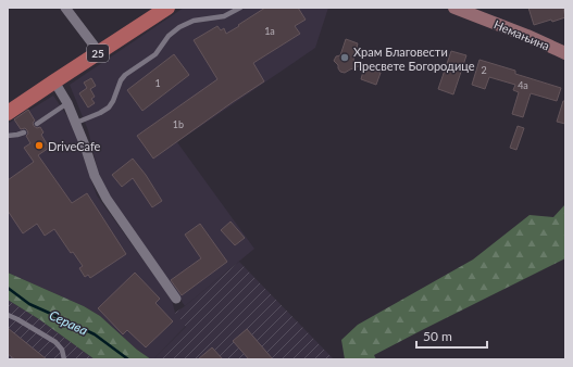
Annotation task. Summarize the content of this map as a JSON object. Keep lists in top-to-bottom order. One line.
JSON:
{"streets":{"main road":["25"],"street":["Немањина"]},"water":["Серава"],"places":["Храм Благовести Пресвете Богородице","DriveCafe"],"house_numbers":["1a","2","1","4a","1b"],"scale_bar":"50 m"}
